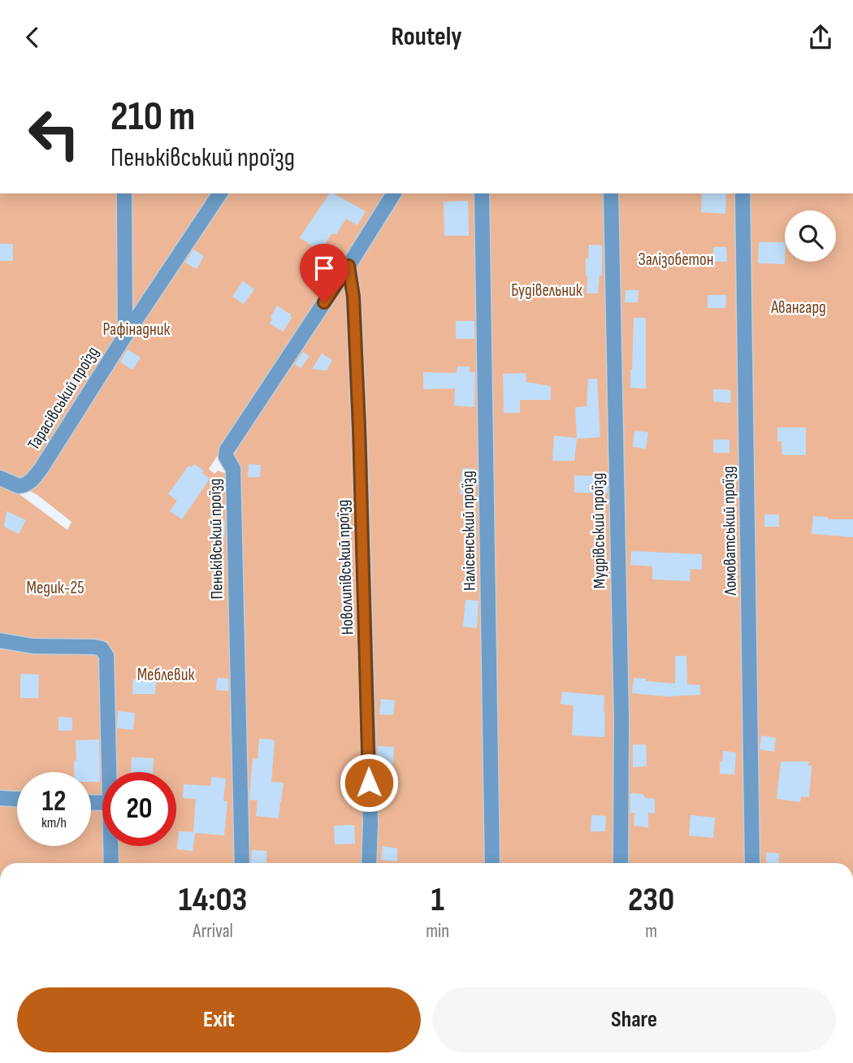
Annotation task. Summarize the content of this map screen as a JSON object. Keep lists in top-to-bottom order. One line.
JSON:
{"streets":{"lane":["Тарасівський проїзд","Налісенський проїзд","Мудрівський проїзд","Ломоватський проїзд","Пеньківський проїзд","Новолипівський проїзд"]},"crossings":[["Пеньківський проїзд","Новолипівський проїзд"]],"parks":["Залізобетон","Будівельник","Авангард","Рафінадник","Медик-25","Меблевик"],"page":{"header":"Routely","turn":["210 m","Пеньківський проїзд"],"speed":"12 km/h","limit":"20","eta":["14:03","Arrival","1","min","230","m"],"buttons":["Exit","Share"]}}
